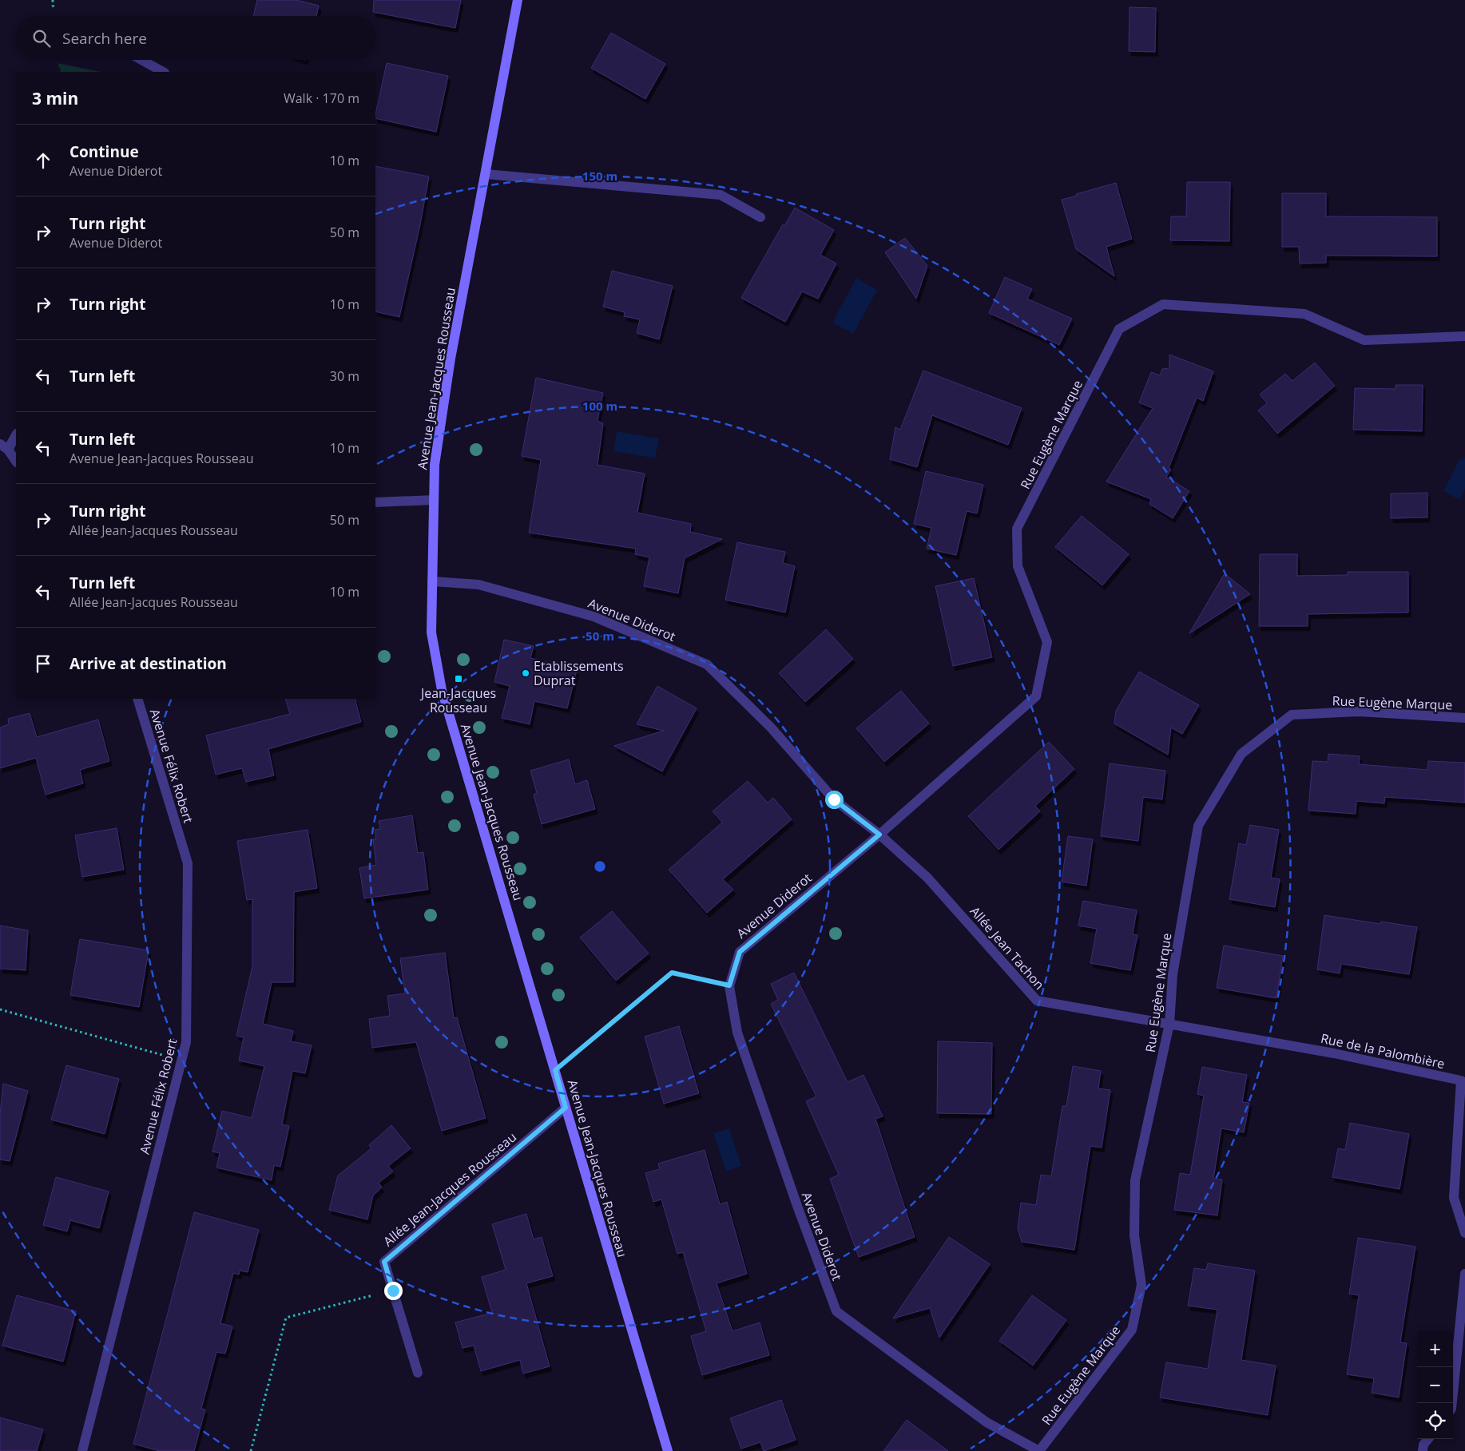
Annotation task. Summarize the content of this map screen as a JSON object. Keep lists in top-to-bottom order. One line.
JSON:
{"streets":{"street":["Avenue Jean-Jacques Rousseau","Rue Eugène Marque","Avenue Diderot","Avenue Félix Robert","Allée Jean Tachon","Rue de la Palombière","Allée Jean-Jacques Rousseau"]},"crossings":[["Avenue Jean-Jacques Rousseau","Avenue Diderot"],["Avenue Jean-Jacques Rousseau","Allée Jean-Jacques Rousseau"],["Rue Eugène Marque","Avenue Diderot"],["Rue Eugène Marque","Allée Jean Tachon"],["Rue Eugène Marque","Rue de la Palombière"],["Avenue Diderot","Allée Jean Tachon"],["Allée Jean Tachon","Rue de la Palombière"]],"places":{"other":["Etablissements Duprat"],"transit":["Jean-Jacques Rousseau"]},"page":{"search":"Search here","heading":["3 min","Walk · 170 m"],"list":[["Continue","Avenue Diderot","10 m"],["Turn right","Avenue Diderot","50 m"],["Turn right","10 m"],["Turn left","30 m"],["Turn left","Avenue Jean-Jacques Rousseau","10 m"],["Turn right","Allée Jean-Jacques Rousseau","50 m"],["Turn left","Allée Jean-Jacques Rousseau","10 m"],"Arrive at destination"],"map_buttons":["+","−"]},"rings":["150 m","100 m","50 m"]}
